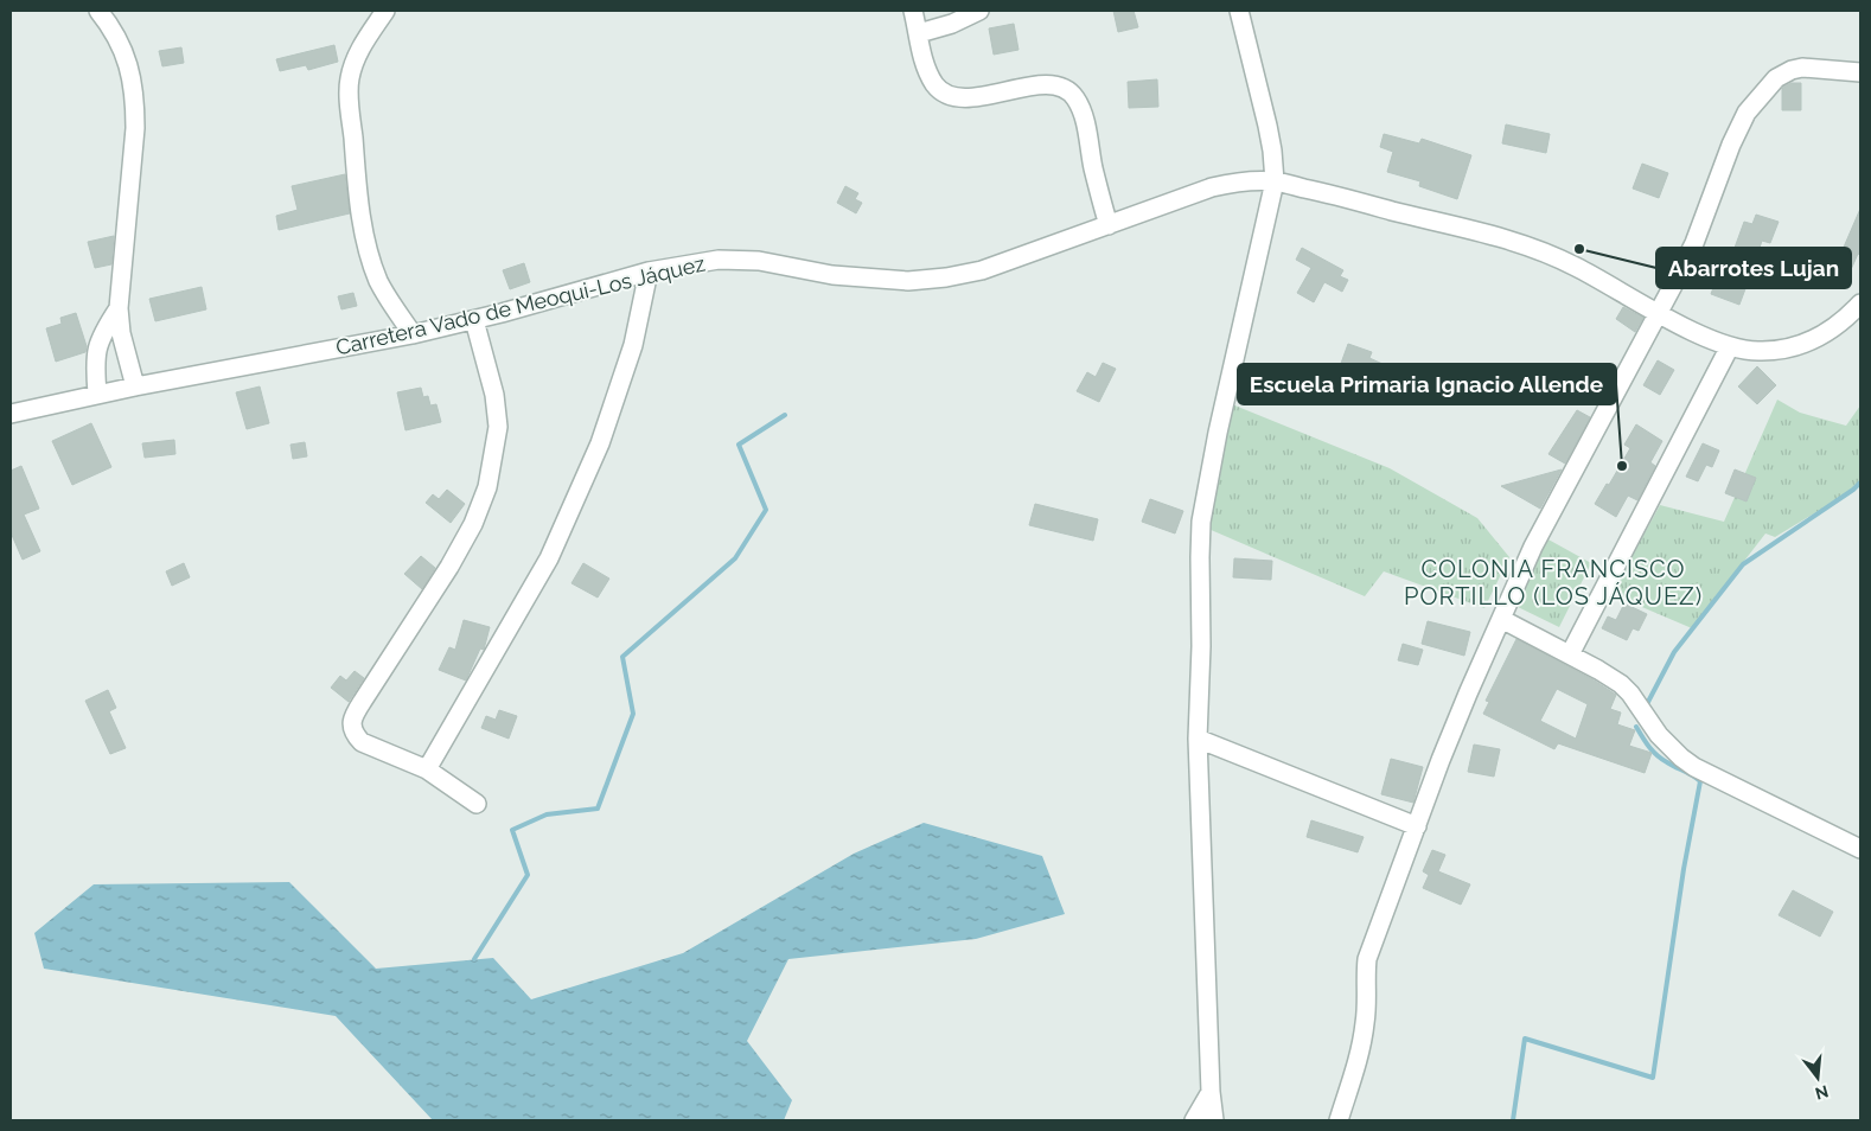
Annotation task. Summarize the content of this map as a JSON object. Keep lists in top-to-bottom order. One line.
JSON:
{"streets":{"street":["Carretera Vado de Meoqui-Los Jáquez"]},"districts":["COLONIA FRANCISCO PORTILLO (LOS JÁQUEZ)"],"places":["Abarrotes Lujan","Escuela Primaria Ignacio Allende"],"north":"bottom"}
